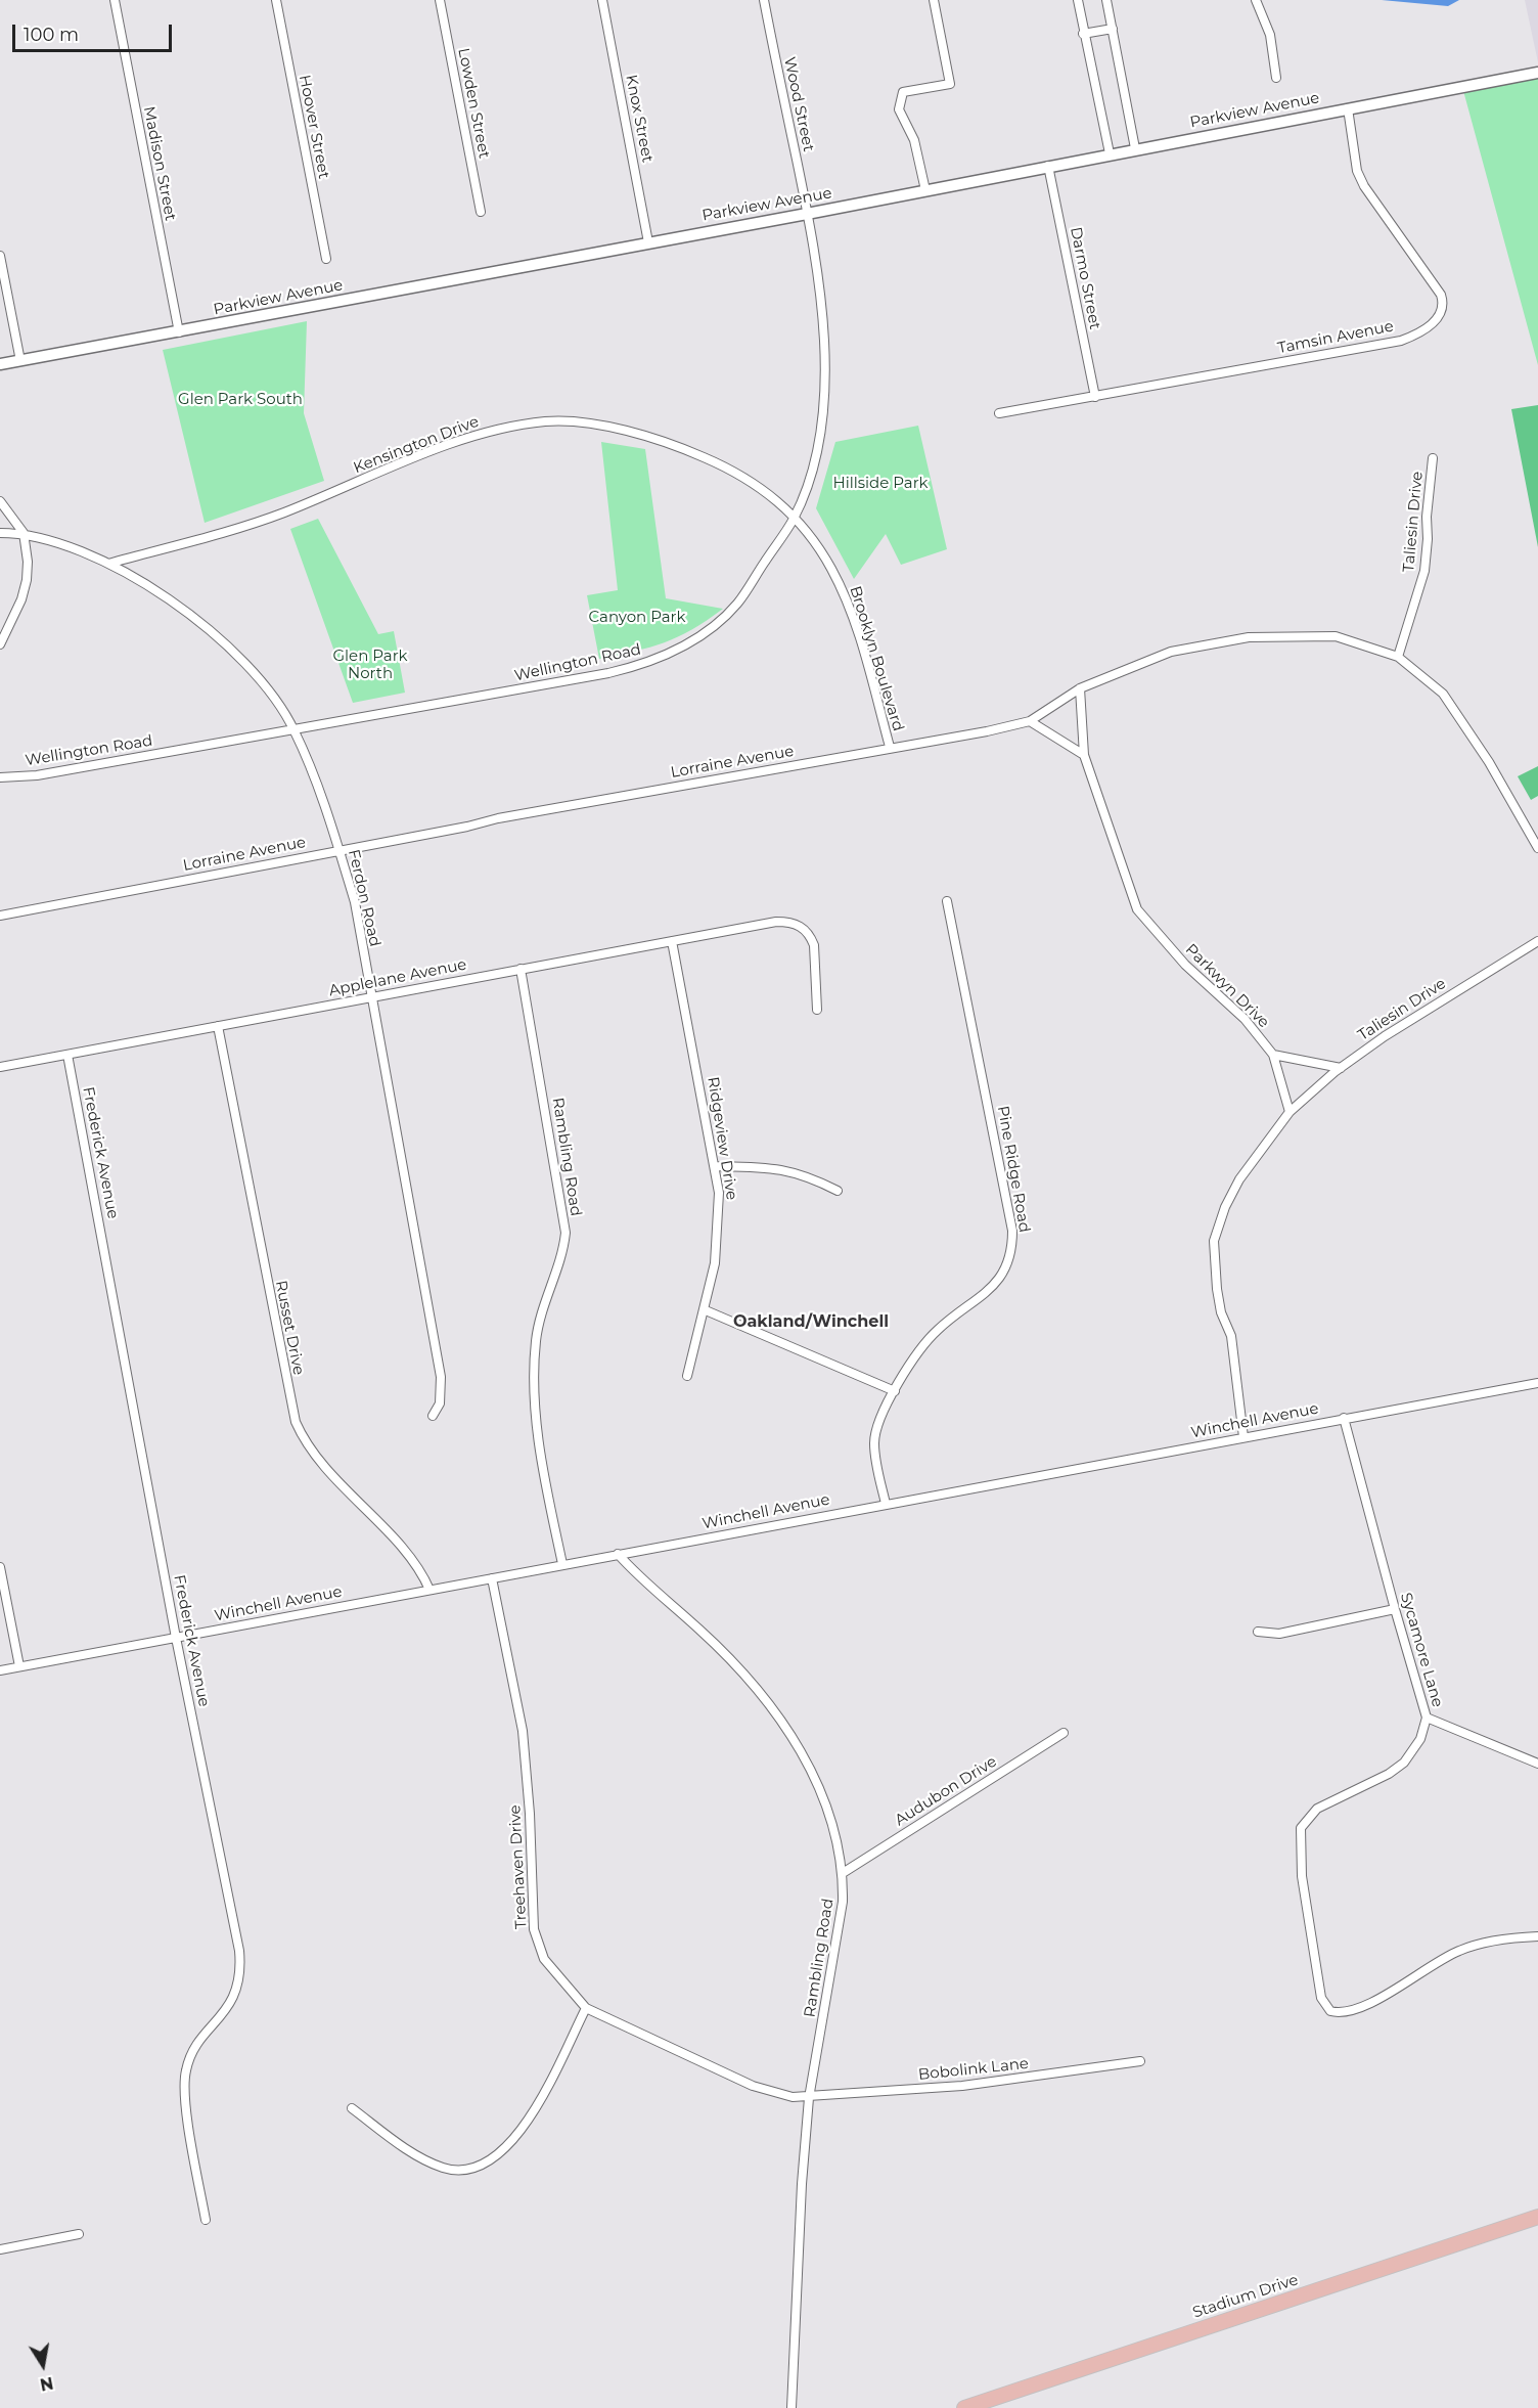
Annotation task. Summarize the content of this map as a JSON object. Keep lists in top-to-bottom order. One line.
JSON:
{"streets":{"main road":["Stadium Drive"],"street":["Lowden Street","Wood Street","Parkview Avenue","Knox Street","Hoover Street","Madison Street","Darmo Street","Tamsin Avenue","Kensington Drive","Taliesin Drive","Brooklyn Boulevard","Wellington Road","Lorraine Avenue","Ferdon Road","Applelane Avenue","Parkwyn Drive","Ridgeview Drive","Frederick Avenue","Rambling Road","Pine Ridge Road","Russet Drive","Winchell Avenue","Sycamore Lane","Audubon Drive","Treehaven Drive","Bobolink Lane"]},"crossings":[["Wood Street","Parkview Avenue"],["Wood Street","Wellington Road"],["Parkview Avenue","Knox Street"],["Parkview Avenue","Madison Street"],["Parkview Avenue","Darmo Street"],["Parkview Avenue","Tamsin Avenue"],["Parkview Avenue","Wellington Road"],["Darmo Street","Tamsin Avenue"],["Kensington Drive","Brooklyn Boulevard"],["Kensington Drive","Wellington Road"],["Kensington Drive","Ferdon Road"],["Taliesin Drive","Lorraine Avenue"],["Taliesin Drive","Parkwyn Drive"],["Brooklyn Boulevard","Wellington Road"],["Brooklyn Boulevard","Lorraine Avenue"],["Wellington Road","Ferdon Road"],["Lorraine Avenue","Ferdon Road"],["Lorraine Avenue","Parkwyn Drive"],["Ferdon Road","Applelane Avenue"],["Applelane Avenue","Ridgeview Drive"],["Applelane Avenue","Frederick Avenue"],["Applelane Avenue","Rambling Road"],["Applelane Avenue","Russet Drive"],["Frederick Avenue","Winchell Avenue"],["Rambling Road","Winchell Avenue"],["Rambling Road","Audubon Drive"],["Rambling Road","Treehaven Drive"],["Rambling Road","Bobolink Lane"],["Pine Ridge Road","Winchell Avenue"],["Russet Drive","Winchell Avenue"],["Winchell Avenue","Sycamore Lane"],["Winchell Avenue","Treehaven Drive"],["Treehaven Drive","Bobolink Lane"]],"districts":["Oakland/Winchell"],"parks":["Glen Park South","Hillside Park","Canyon Park","Glen Park North"],"scale_bar":"100 m","north":"bottom"}
